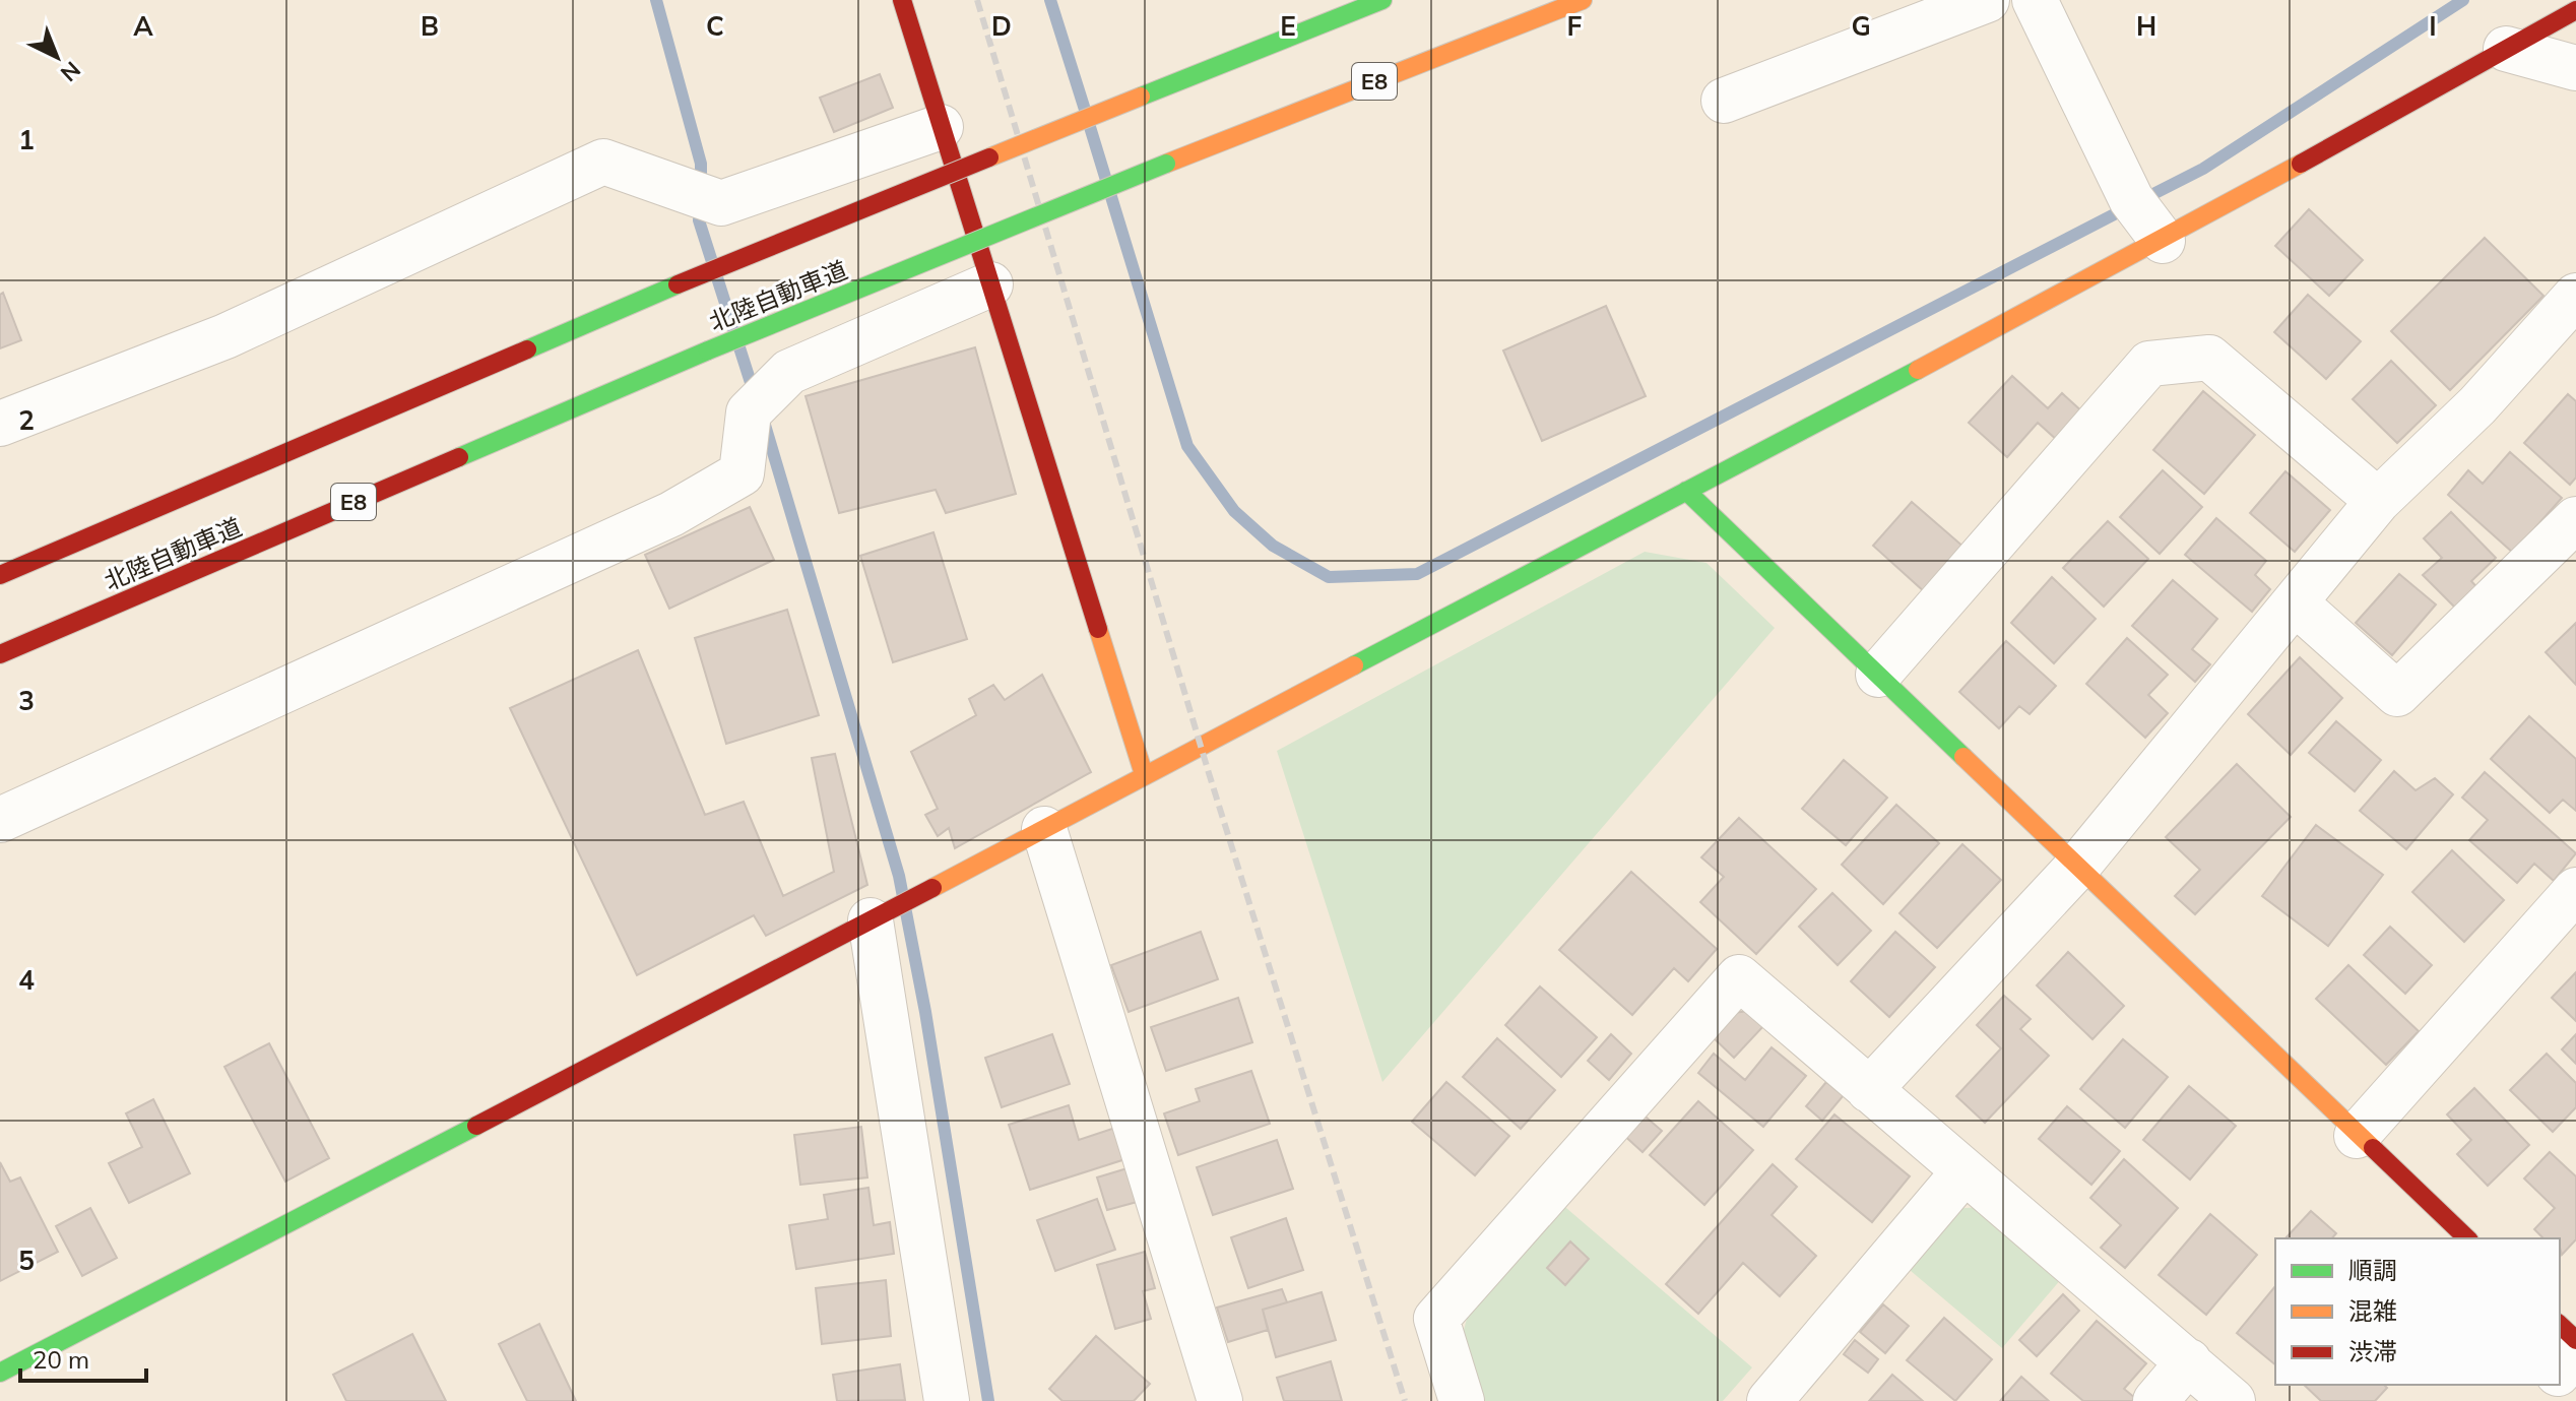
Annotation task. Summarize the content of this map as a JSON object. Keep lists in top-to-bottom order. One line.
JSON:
{"streets":{"main road":["E8","北陸自動車道"]},"legend":["順調","混雑","渋滞"],"scale_bar":"20 m","north":"bottom right","grid":{"columns":["A","B","C","D","E","F","G","H","I"],"rows":["1","2","3","4","5"]}}
